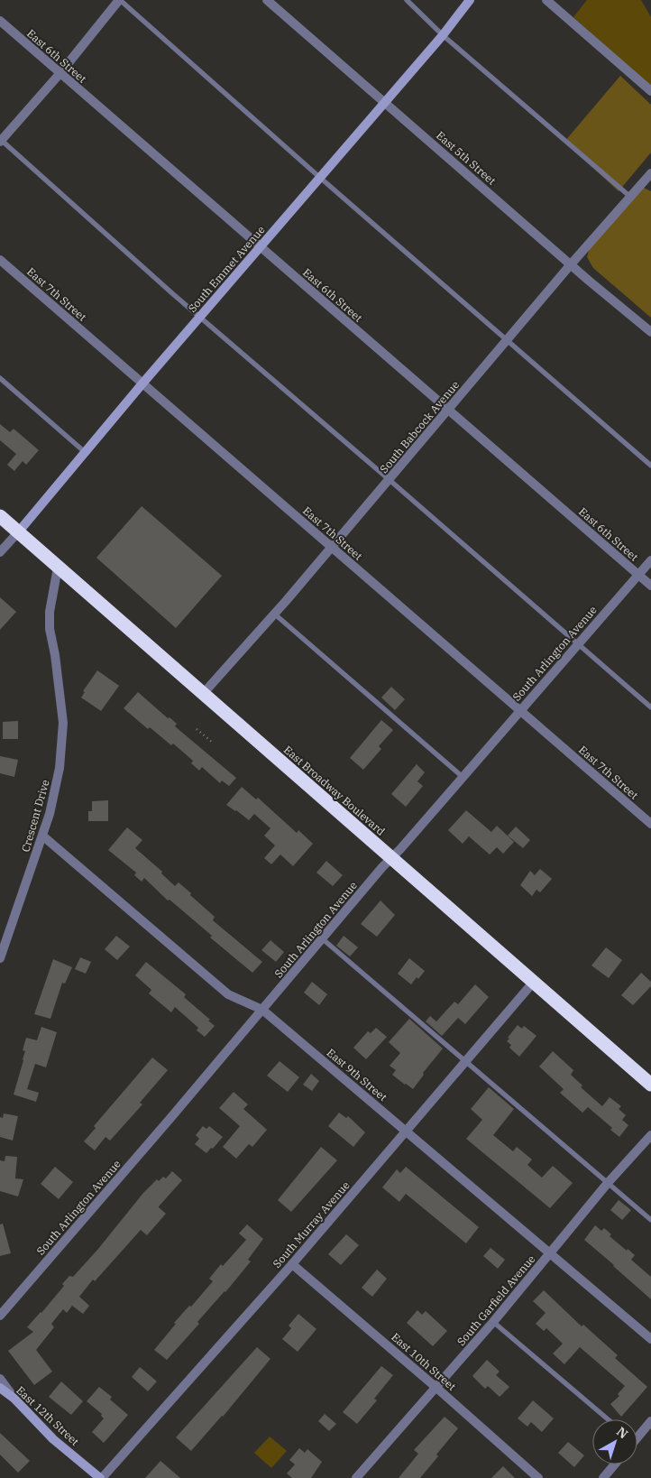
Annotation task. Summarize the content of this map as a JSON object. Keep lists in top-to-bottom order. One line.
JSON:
{"streets":{"highway":["East Broadway Boulevard"],"street":["East 6th Street","East 5th Street","South Emmet Avenue","East 7th Street","South Babcock Avenue","South Arlington Avenue","Crescent Drive","East 9th Street","South Murray Avenue","South Garfield Avenue","East 10th Street","East 12th Street"]},"crossings":[["East 6th Street","South Emmet Avenue"],["East 6th Street","South Babcock Avenue"],["East 6th Street","South Arlington Avenue"],["East 5th Street","South Emmet Avenue"],["East 5th Street","South Babcock Avenue"],["South Emmet Avenue","East 7th Street"],["South Emmet Avenue","East Broadway Boulevard"],["East 7th Street","South Babcock Avenue"],["East 7th Street","South Arlington Avenue"],["South Babcock Avenue","East Broadway Boulevard"],["South Arlington Avenue","East Broadway Boulevard"],["South Arlington Avenue","East 9th Street"],["East Broadway Boulevard","Crescent Drive"],["East Broadway Boulevard","South Murray Avenue"],["Crescent Drive","East 9th Street"],["East 9th Street","South Murray Avenue"],["East 9th Street","South Garfield Avenue"],["South Murray Avenue","East 10th Street"],["South Murray Avenue","East 12th Street"],["South Garfield Avenue","East 10th Street"]],"north":"top right"}
